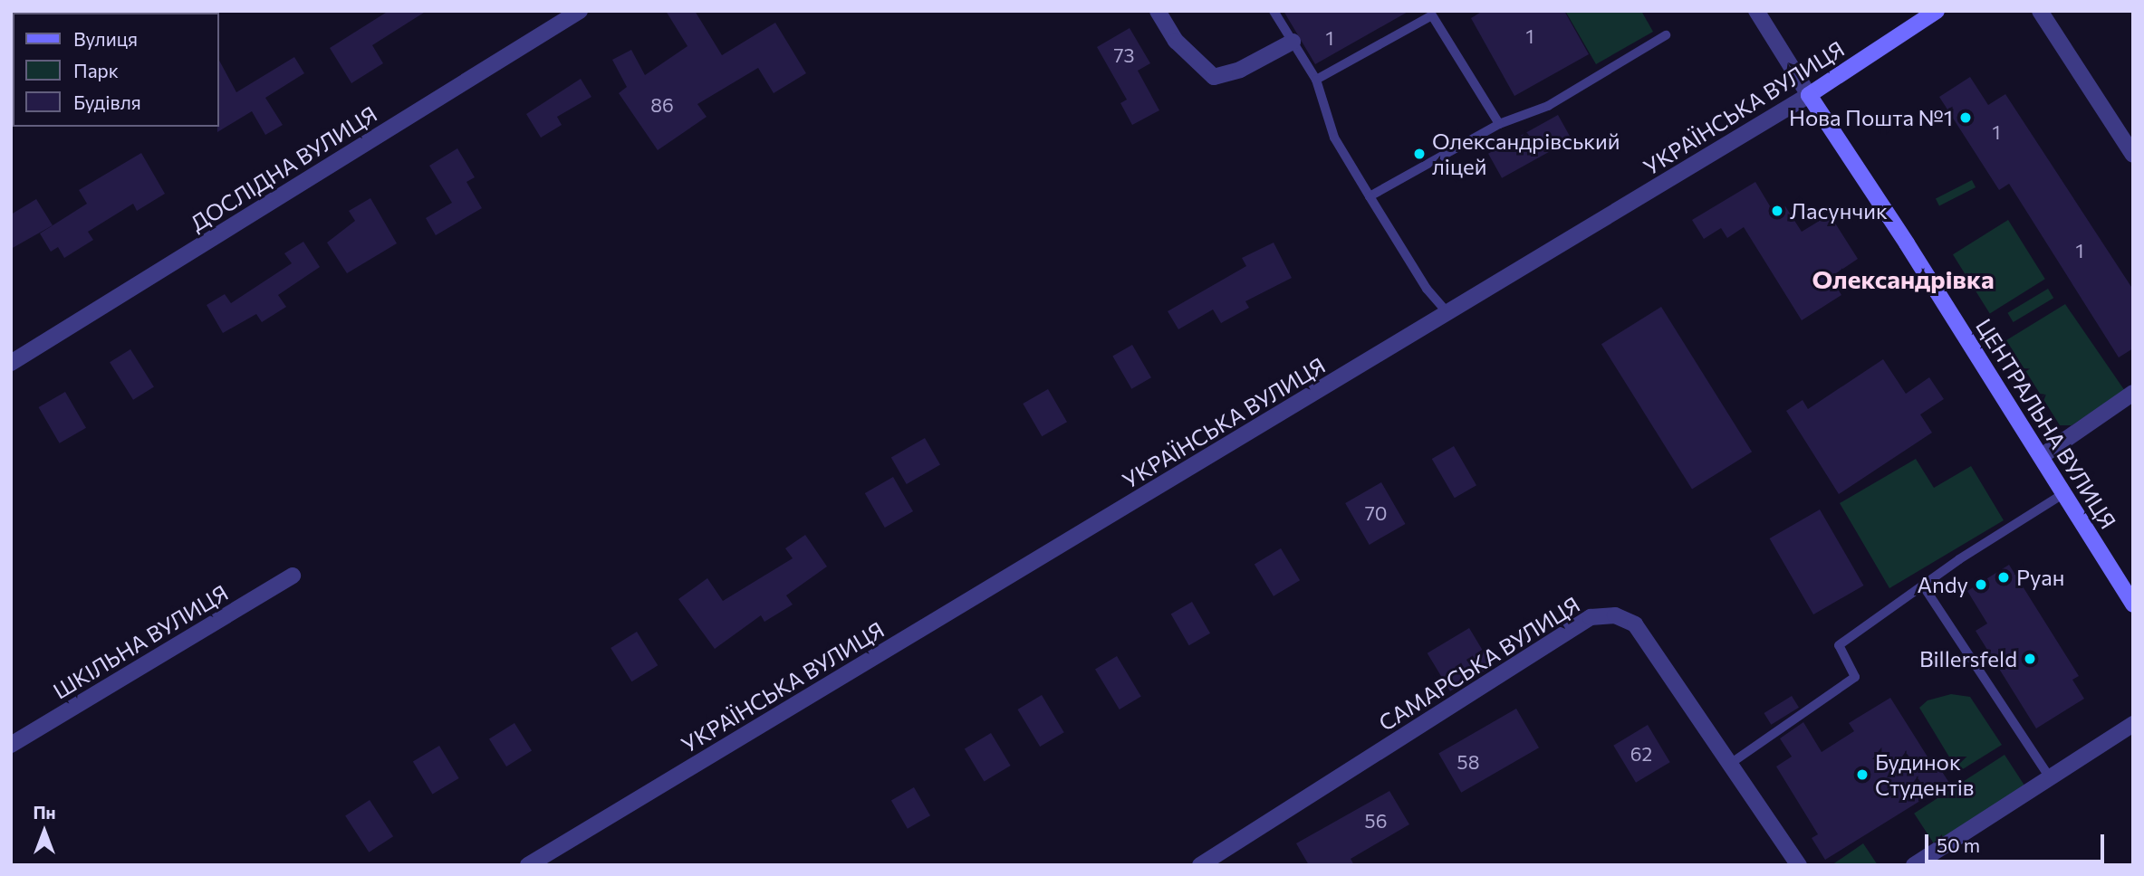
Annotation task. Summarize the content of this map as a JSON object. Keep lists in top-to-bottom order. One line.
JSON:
{"streets":{"main road":["УКРАЇНСЬКА ВУЛИЦЯ","ЦЕНТРАЛЬНА ВУЛИЦЯ"],"street":["ДОСЛІДНА ВУЛИЦЯ","ШКІЛЬНА ВУЛИЦЯ","САМАРСЬКА ВУЛИЦЯ"]},"crossings":[["УКРАЇНСЬКА ВУЛИЦЯ","ЦЕНТРАЛЬНА ВУЛИЦЯ"]],"districts":["Олександрівка"],"places":["Нова Пошта №1","Олександрівський ліцей","Ласунчик","Руан","Andy","Billersfeld","Будинок Студентів"],"house_numbers":["1","1","73","86","1","1","70","62","58","56"],"legend":["Вулиця","Парк","Будівля"],"scale_bar":"50 m","north":"top"}
